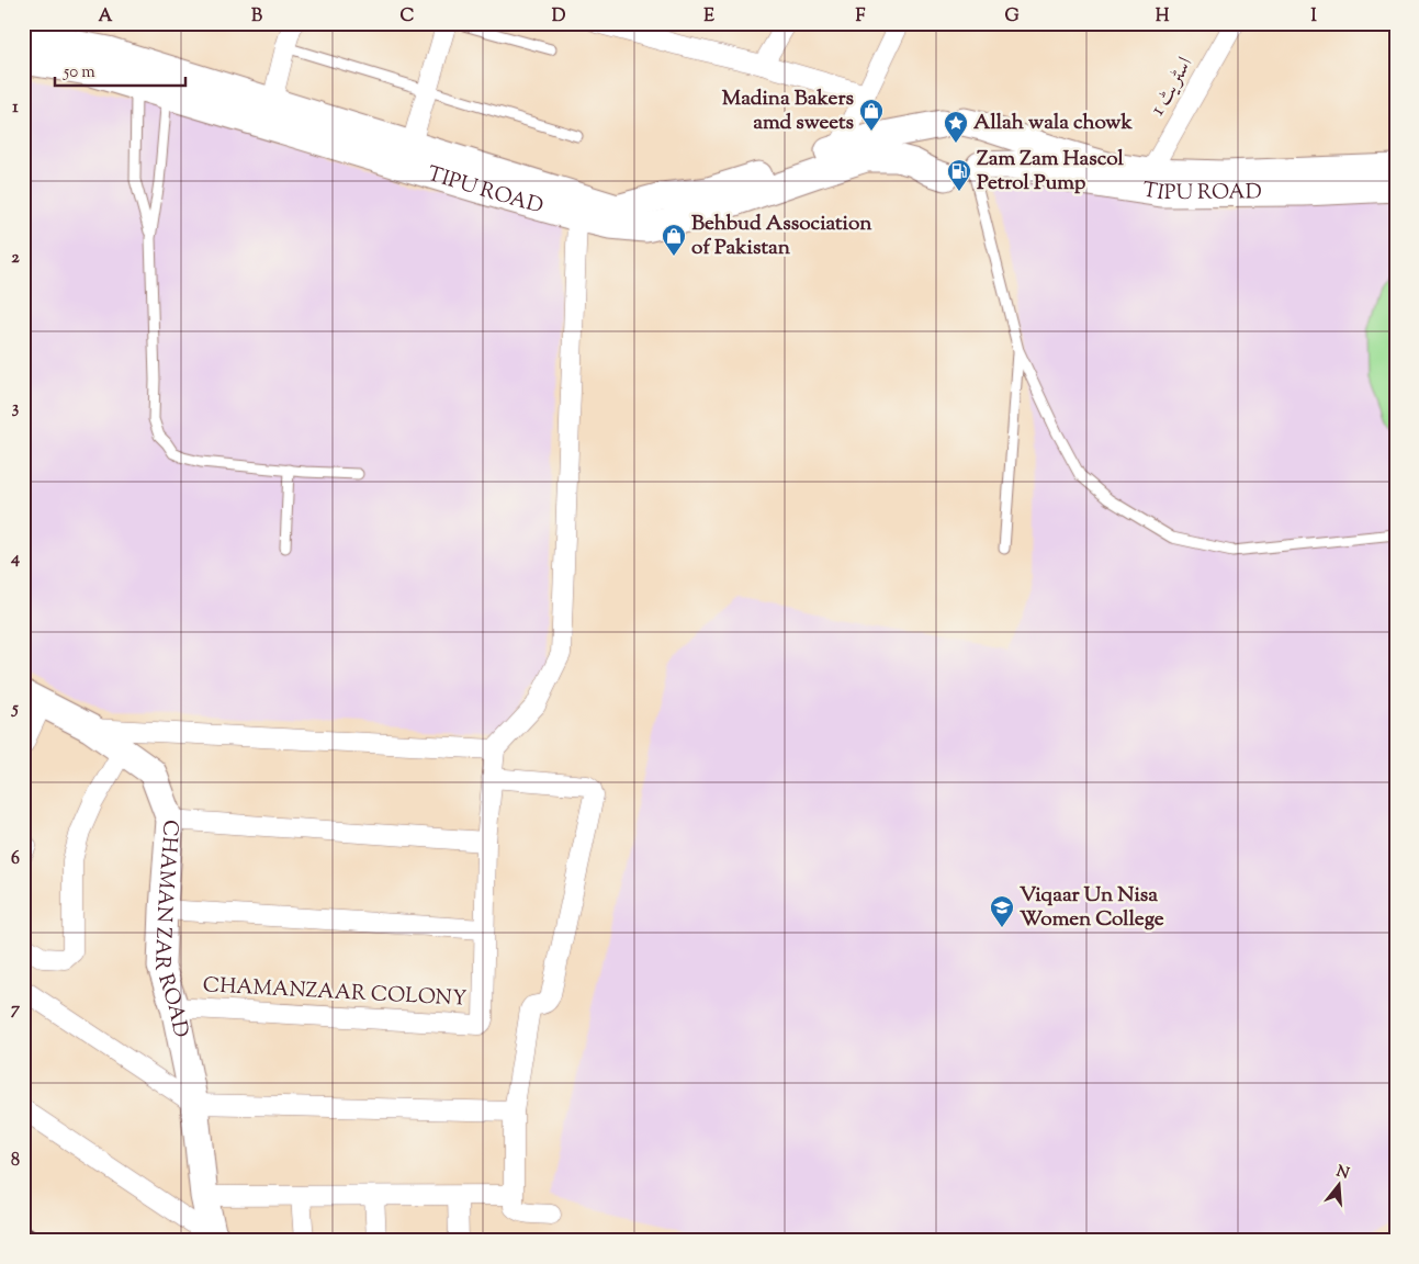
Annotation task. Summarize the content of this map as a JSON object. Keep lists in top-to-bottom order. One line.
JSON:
{"streets":{"main road":["TIPU ROAD","CHAMAN ZAR ROAD"],"street":["اسٹریٹ 1","CHAMANZAAR COLONY"]},"crossings":[["CHAMAN ZAR ROAD","CHAMANZAAR COLONY"]],"places":{"shop":["Madina Bakers amd sweets","Behbud Association of Pakistan"],"place":["Allah wala chowk"],"fuel station":["Zam Zam Hascol Petrol Pump"],"school or university":["Viqaar Un Nisa Women College"]},"scale_bar":"50 m","north":"top","grid":{"columns":["A","B","C","D","E","F","G","H","I"],"rows":["1","2","3","4","5","6","7","8"]}}
